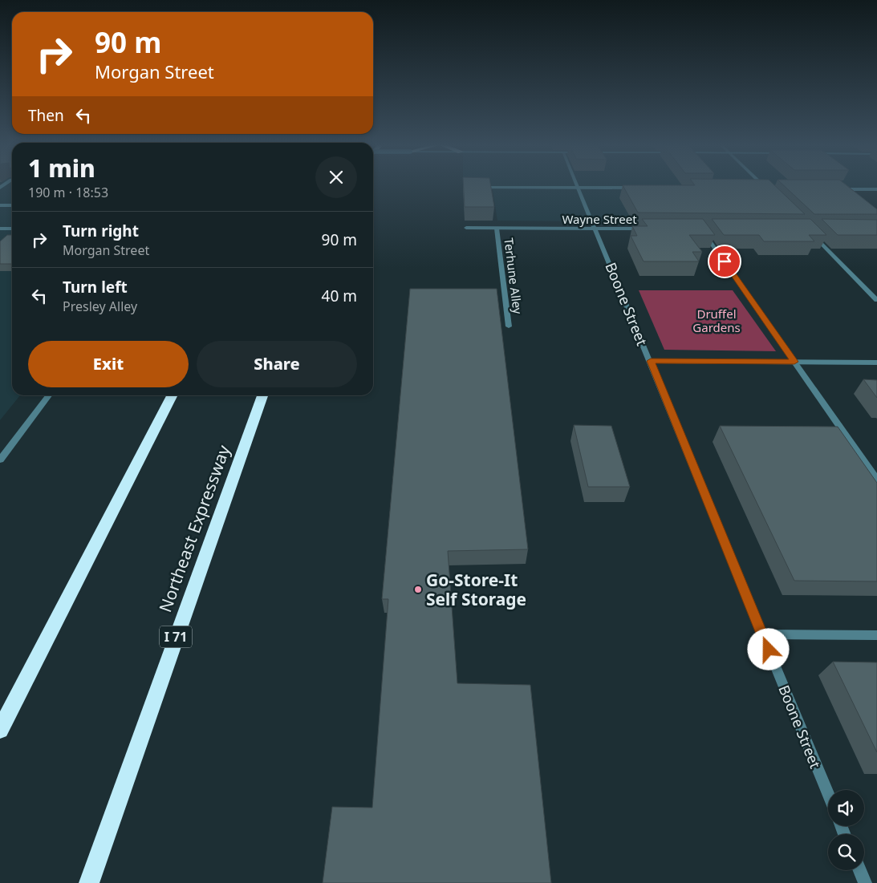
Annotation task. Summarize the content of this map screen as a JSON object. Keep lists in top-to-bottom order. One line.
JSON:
{"streets":{"highway":["Northeast Expressway","I 71"],"street":["Wayne Street","Terhune Alley","Boone Street"]},"crossings":[["Wayne Street","Terhune Alley"],["Wayne Street","Boone Street"]],"parks":["Druffel Gardens"],"places":["Go-Store-It Self Storage"],"page":{"turn":["90 m","Morgan Street"],"then":"Then","heading":["1 min","190 m · 18:53"],"list":[{"name":"Turn right","note":"Morgan Street","value":"90 m"},{"name":"Turn left","note":"Presley Alley","value":"40 m"}],"buttons":["Exit","Share"]}}
